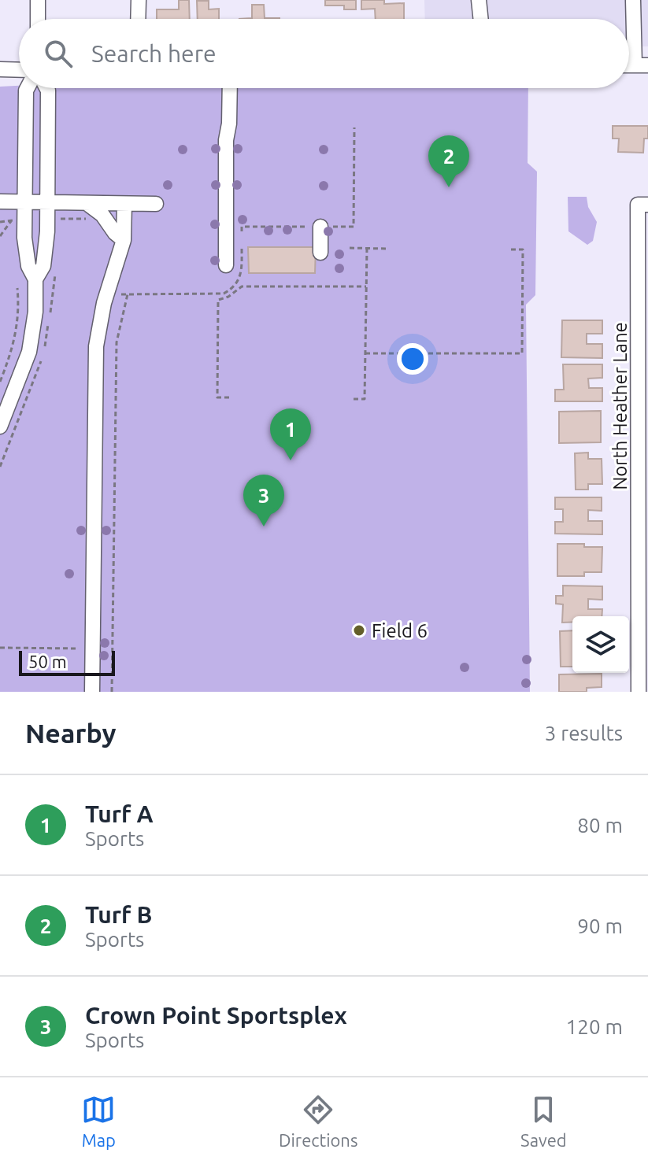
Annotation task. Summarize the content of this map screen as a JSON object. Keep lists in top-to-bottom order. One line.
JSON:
{"streets":{"street":["North Heather Lane"]},"places":["Field 6"],"scale_bar":"50 m","page":{"search":"Search here","pins":["2","1","3"],"scale":"50 m","heading":["Nearby","3 results"],"list":[{"mark":"1","name":"Turf A","note":"Sports","value":"80 m"},{"mark":"2","name":"Turf B","note":"Sports","value":"90 m"},{"mark":"3","name":"Crown Point Sportsplex","note":"Sports","value":"120 m"}],"nav":["Map","Directions","Saved"]}}
